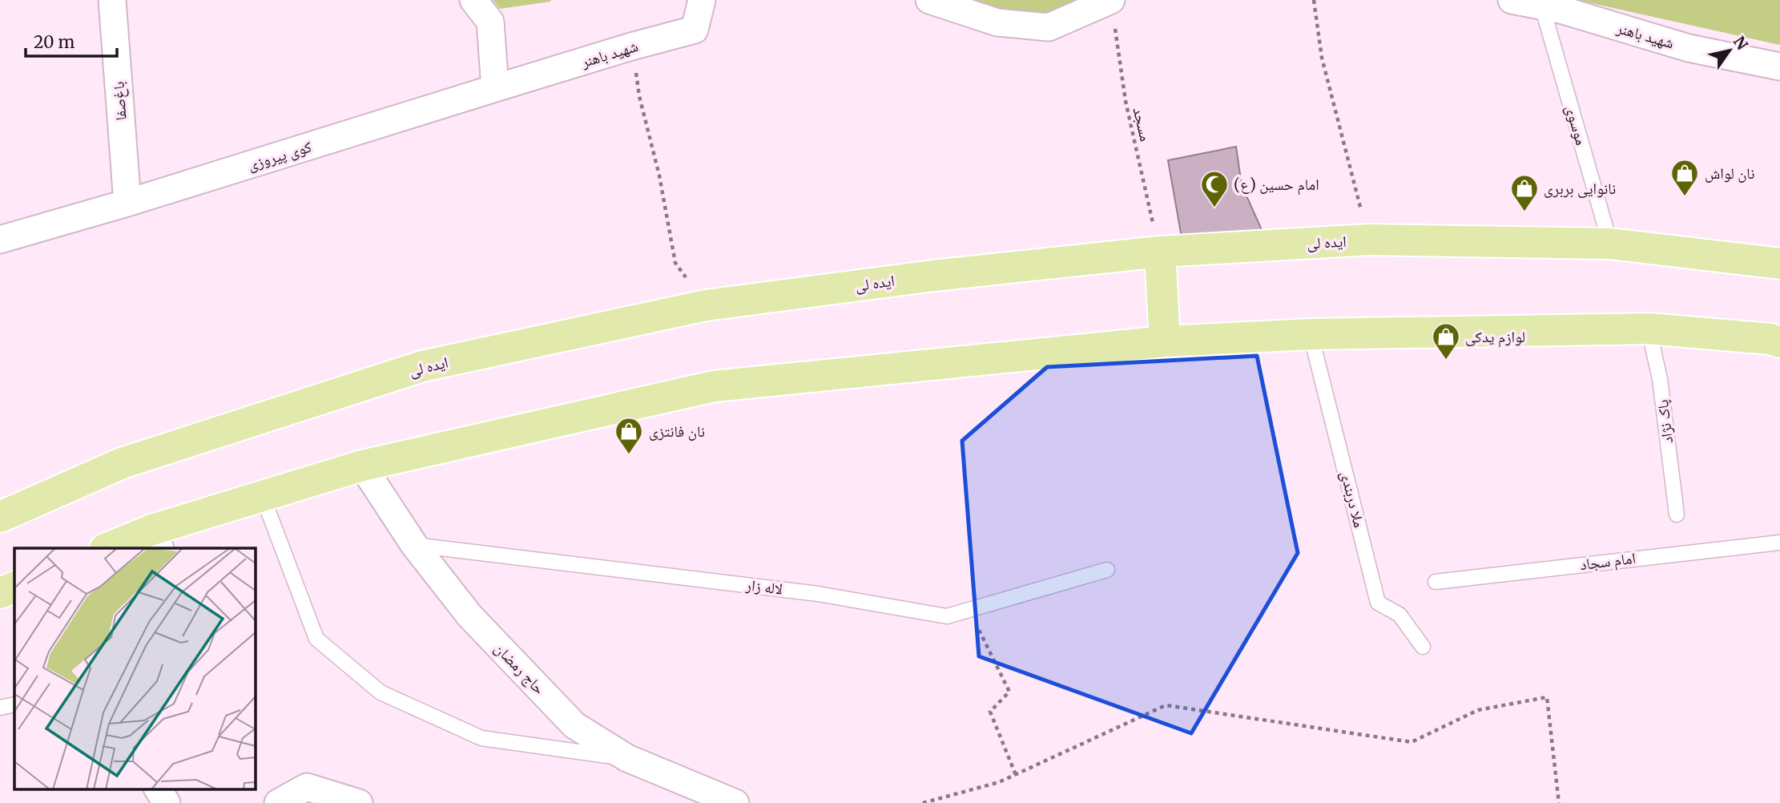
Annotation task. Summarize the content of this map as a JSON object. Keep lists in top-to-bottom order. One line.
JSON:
{"streets":{"main road":["ایده لى"],"street":["شهید باهنر","باغ‌صفا","کوی پیروزی","حاج رمضان"],"lane":["موسوی","پاک نژاد","ملا دربندی","امام سجاد","لاله زار"],"path":["مسجد"]},"crossings":[["شهید باهنر","موسوی"],["شهید باهنر","کوی پیروزی"],["باغ‌صفا","کوی پیروزی"],["مسجد","ایده لى"],["موسوی","ایده لى"],["لاله زار","حاج رمضان"]],"places":{"shop":["نان لواش","نانوایی بربری","لوازم یدکی","نان فانتزی"],"mosque":["امام حسین (ع)"]},"scale_bar":"20 m","north":"top right"}
